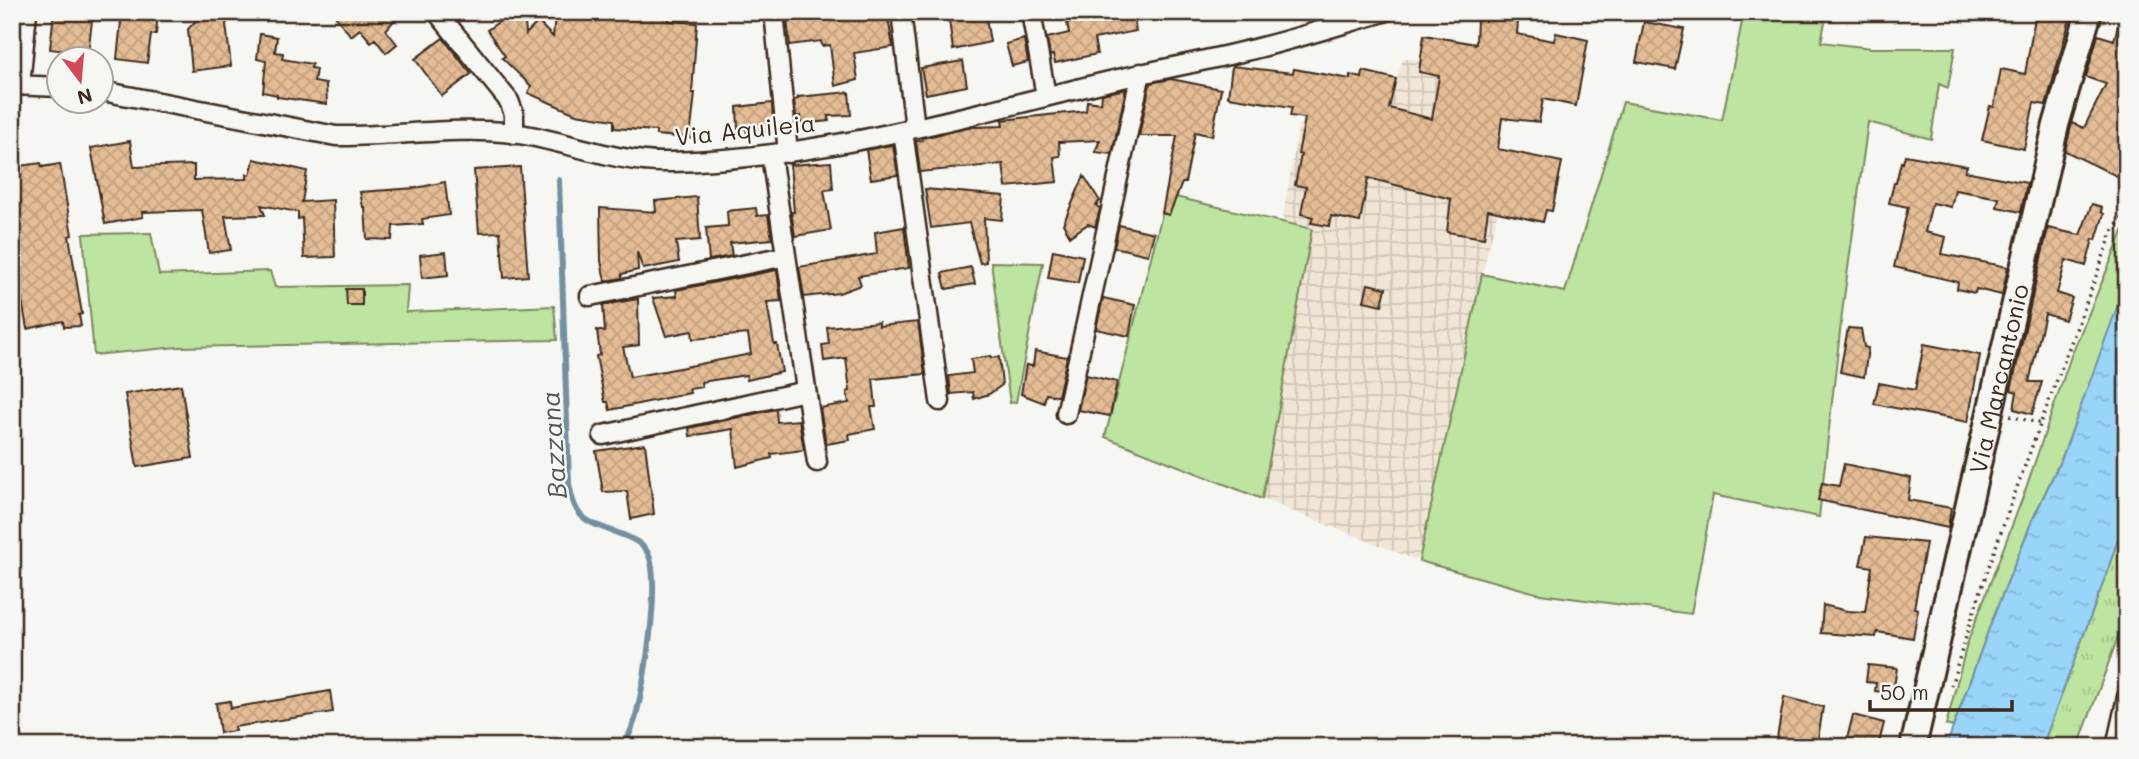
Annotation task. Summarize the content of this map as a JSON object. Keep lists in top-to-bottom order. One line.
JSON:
{"streets":{"main road":["Via Marcantonio"],"street":["Via Aquileia"]},"water":["Bazzana"],"scale_bar":"50 m","north":"bottom"}
